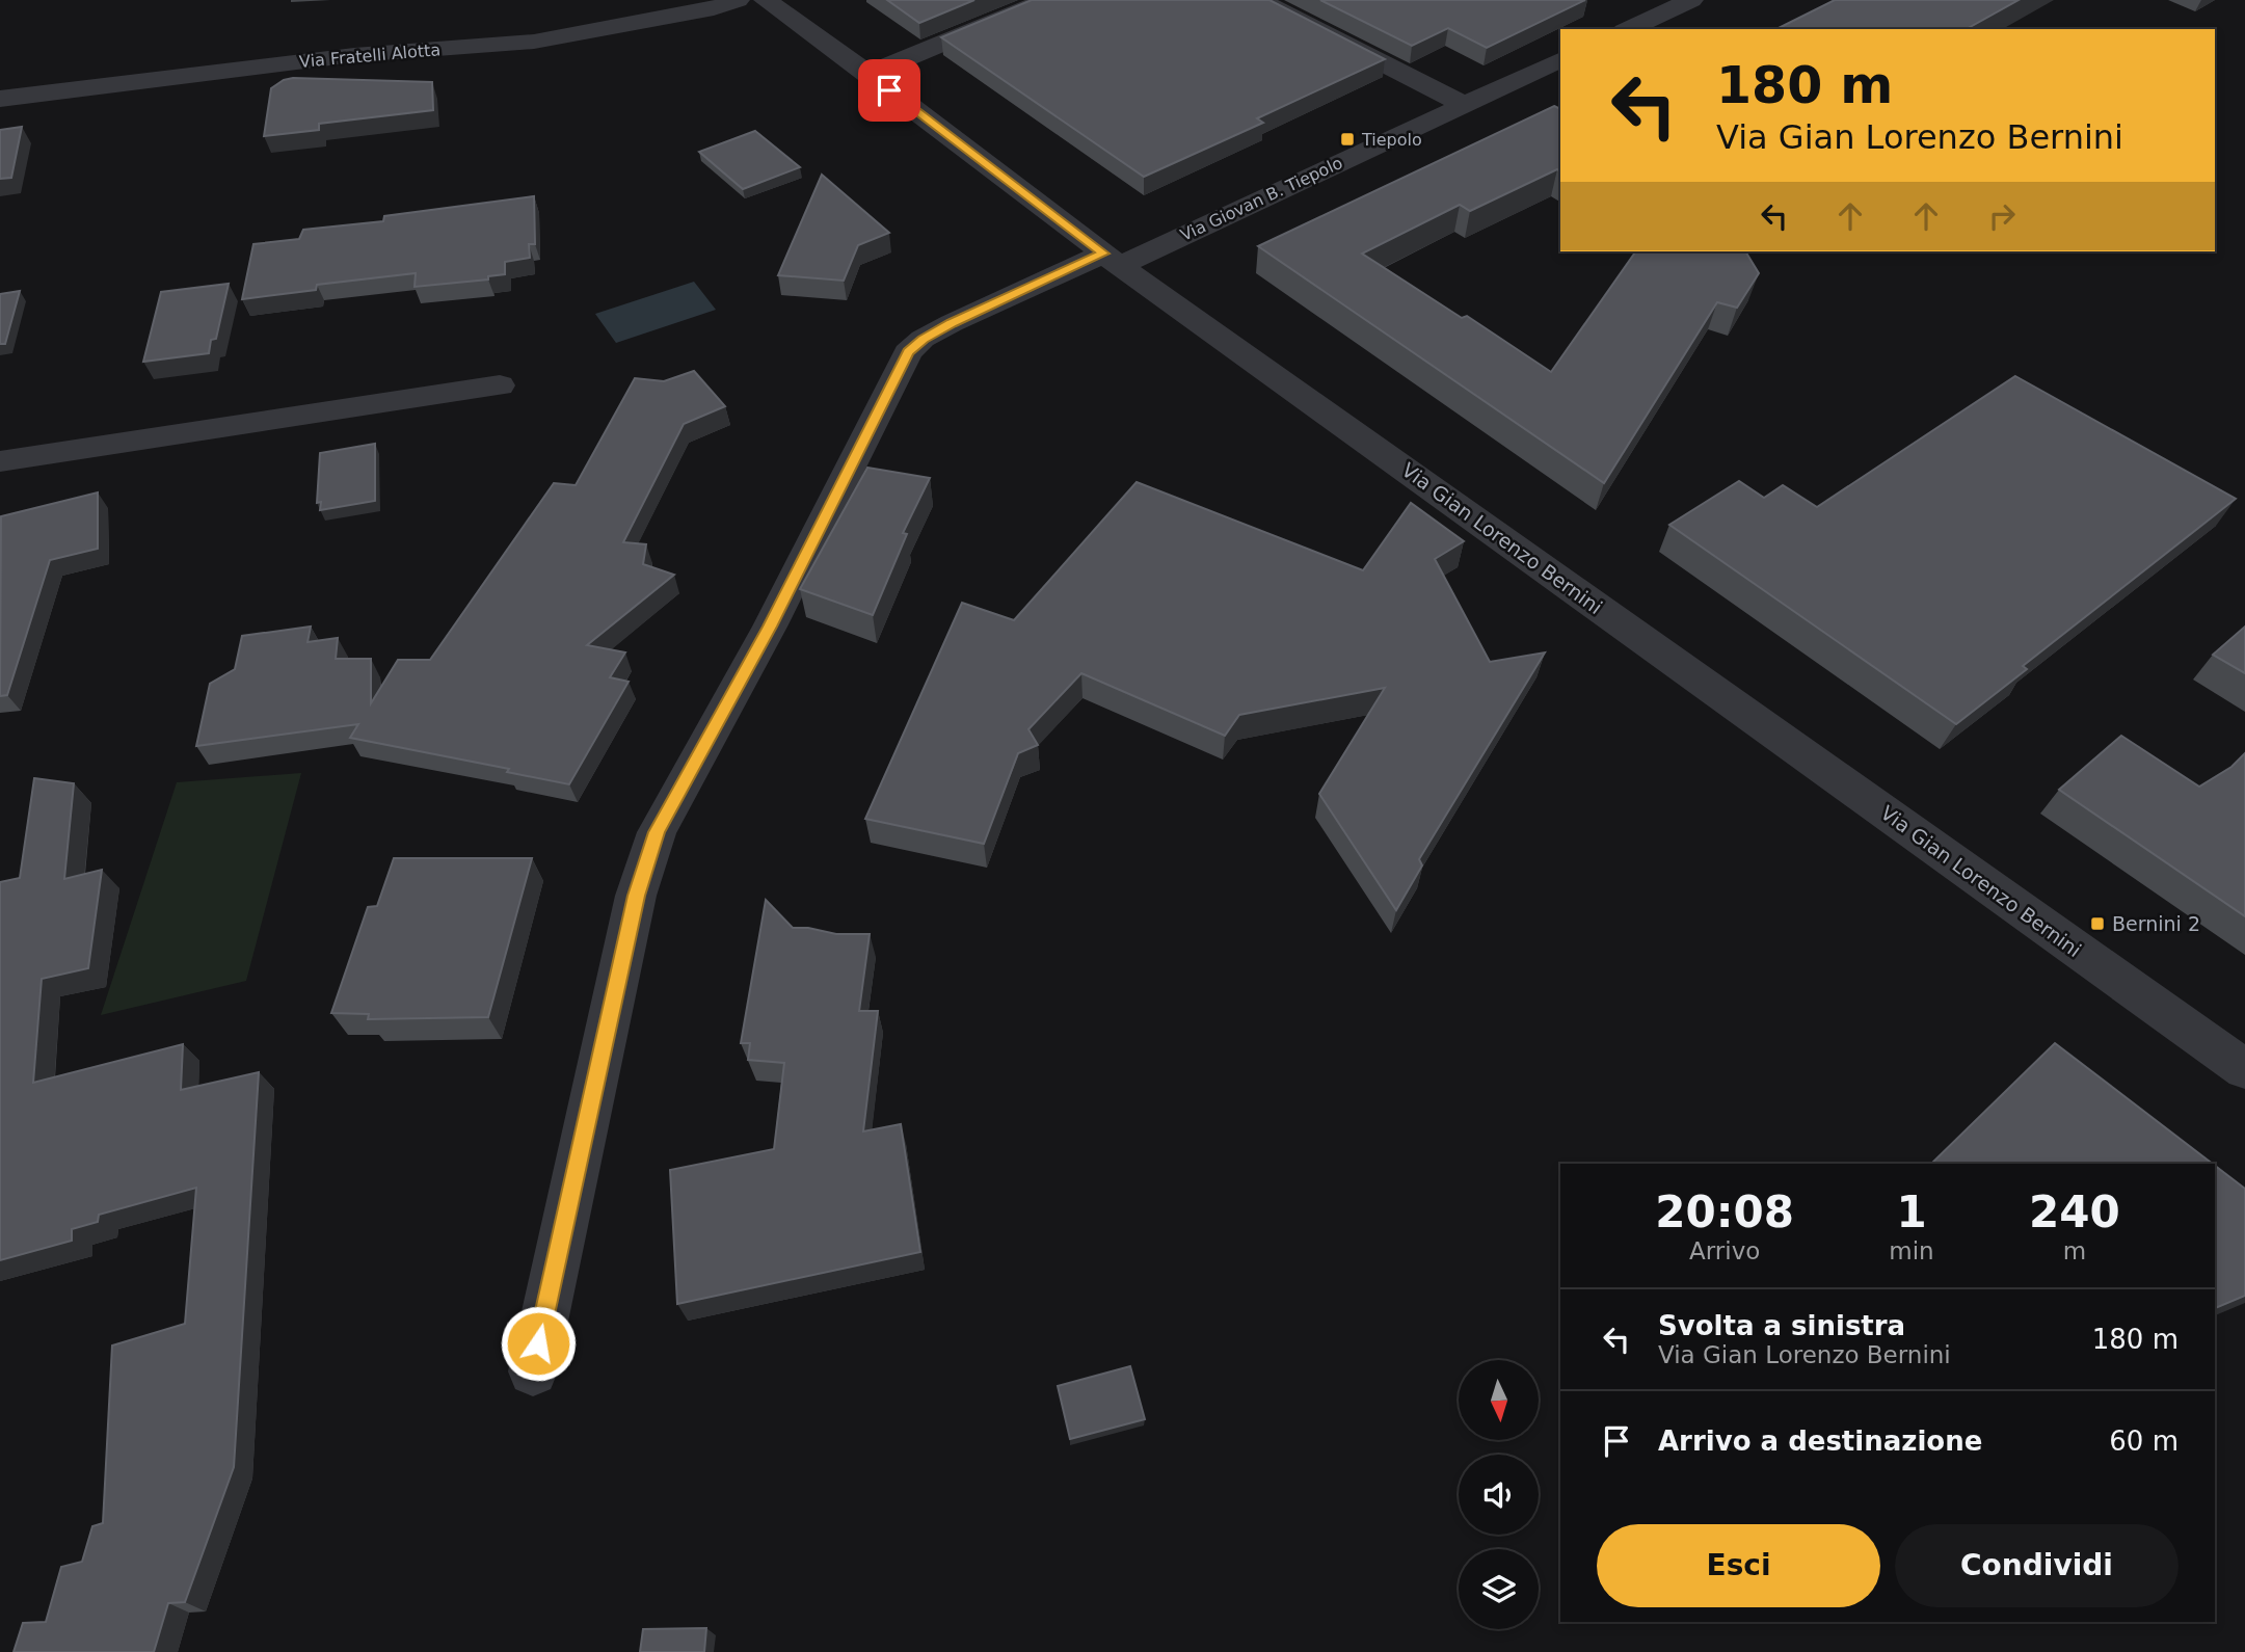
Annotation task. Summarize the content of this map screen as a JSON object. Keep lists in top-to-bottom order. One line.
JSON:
{"streets":{"street":["Via Fratelli Alotta","Via Giovan B. Tiepolo","Via Gian Lorenzo Bernini"]},"crossings":[["Via Giovan B. Tiepolo","Via Gian Lorenzo Bernini"]],"places":{"transit":["Tiepolo","Bernini 2"]},"north":"bottom","page":{"turn":["180 m","Via Gian Lorenzo Bernini"],"eta":["20:08","Arrivo","1","min","240","m"],"list":[{"name":"Svolta a sinistra","note":"Via Gian Lorenzo Bernini","value":"180 m"},{"name":"Arrivo a destinazione","value":"60 m"}],"buttons":["Esci","Condividi"]}}
